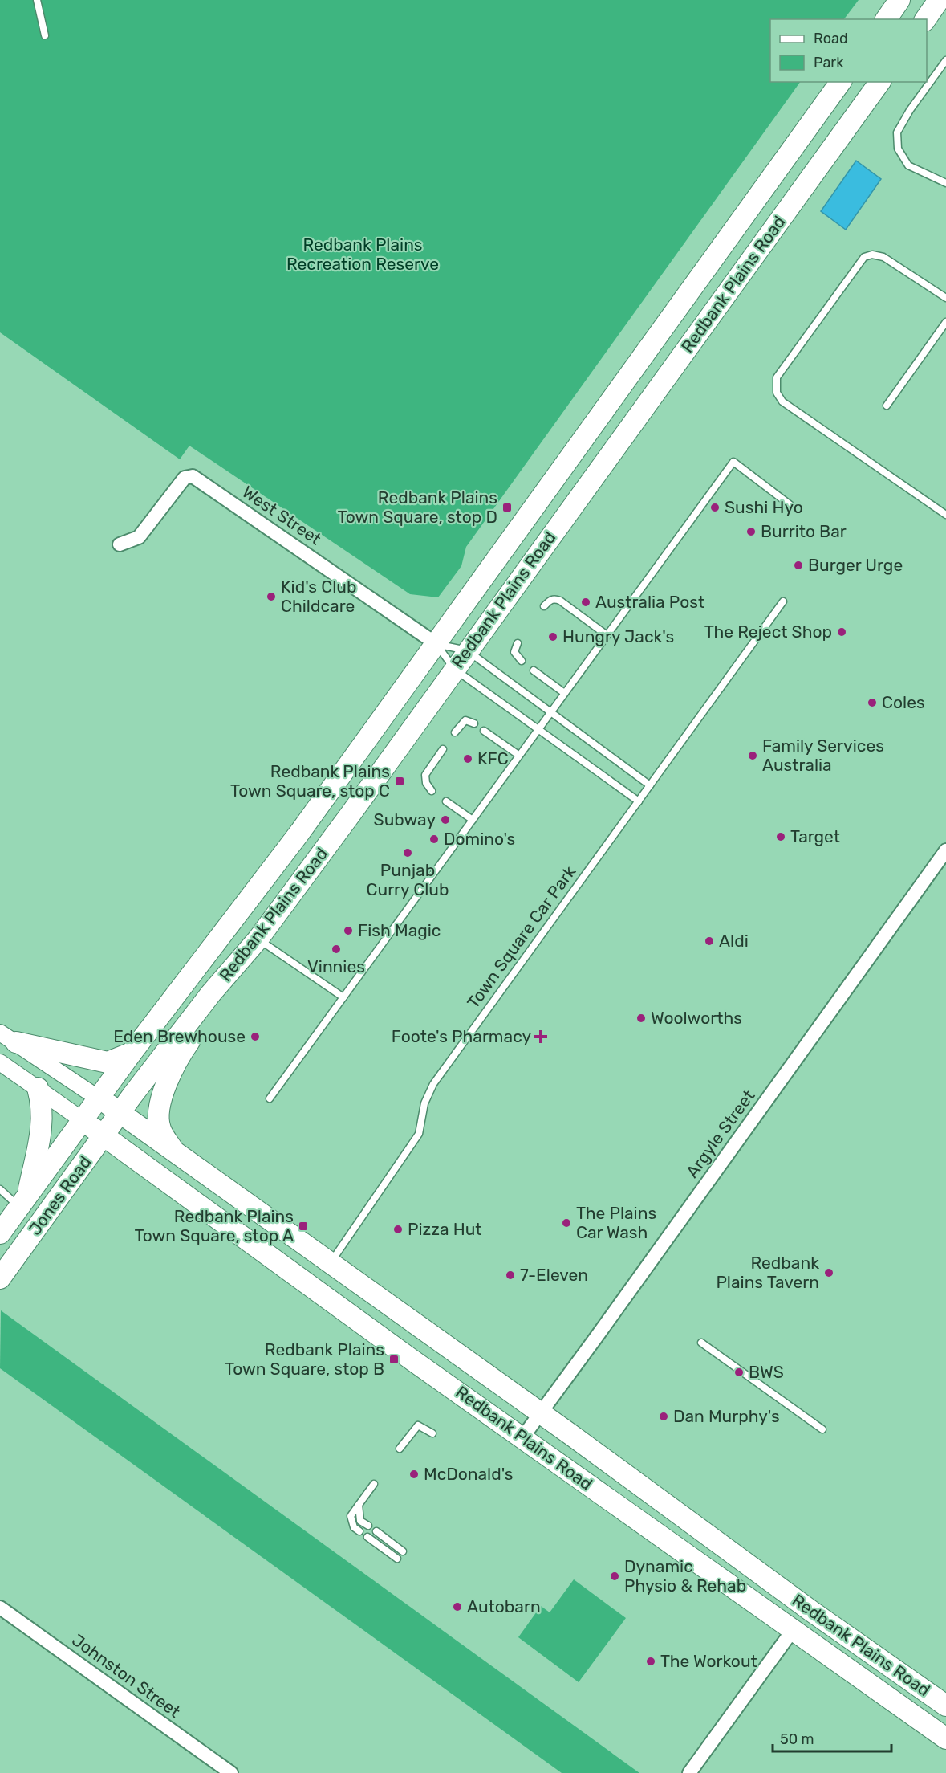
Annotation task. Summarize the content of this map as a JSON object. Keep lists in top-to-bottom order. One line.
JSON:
{"streets":{"main road":["Redbank Plains Road","Jones Road"],"street":["West Street","Argyle Street","Johnston Street"],"lane":["Town Square Car Park"]},"crossings":[["Redbank Plains Road","West Street"],["Redbank Plains Road","Town Square Car Park"],["Redbank Plains Road","Argyle Street"],["Redbank Plains Road","Jones Road"]],"parks":["Redbank Plains Recreation Reserve"],"places":{"transit":["Redbank Plains Town Square, stop D","Redbank Plains Town Square, stop C","Redbank Plains Town Square, stop A","Redbank Plains Town Square, stop B"],"other":["Sushi Hyo","Burrito Bar","Burger Urge","Kid's Club Childcare","Australia Post","The Reject Shop","Hungry Jack's","Coles","Family Services Australia","KFC","Subway","Target","Domino's","Punjab Curry Club","Fish Magic","Aldi","Vinnies","Woolworths","Eden Brewhouse","The Plains Car Wash","Pizza Hut","Redbank Plains Tavern","7-Eleven","BWS","Dan Murphy's","McDonald's","Dynamic Physio & Rehab","Autobarn","The Workout"],"health":["Foote's Pharmacy"]},"legend":["Road","Park"],"scale_bar":"50 m"}
